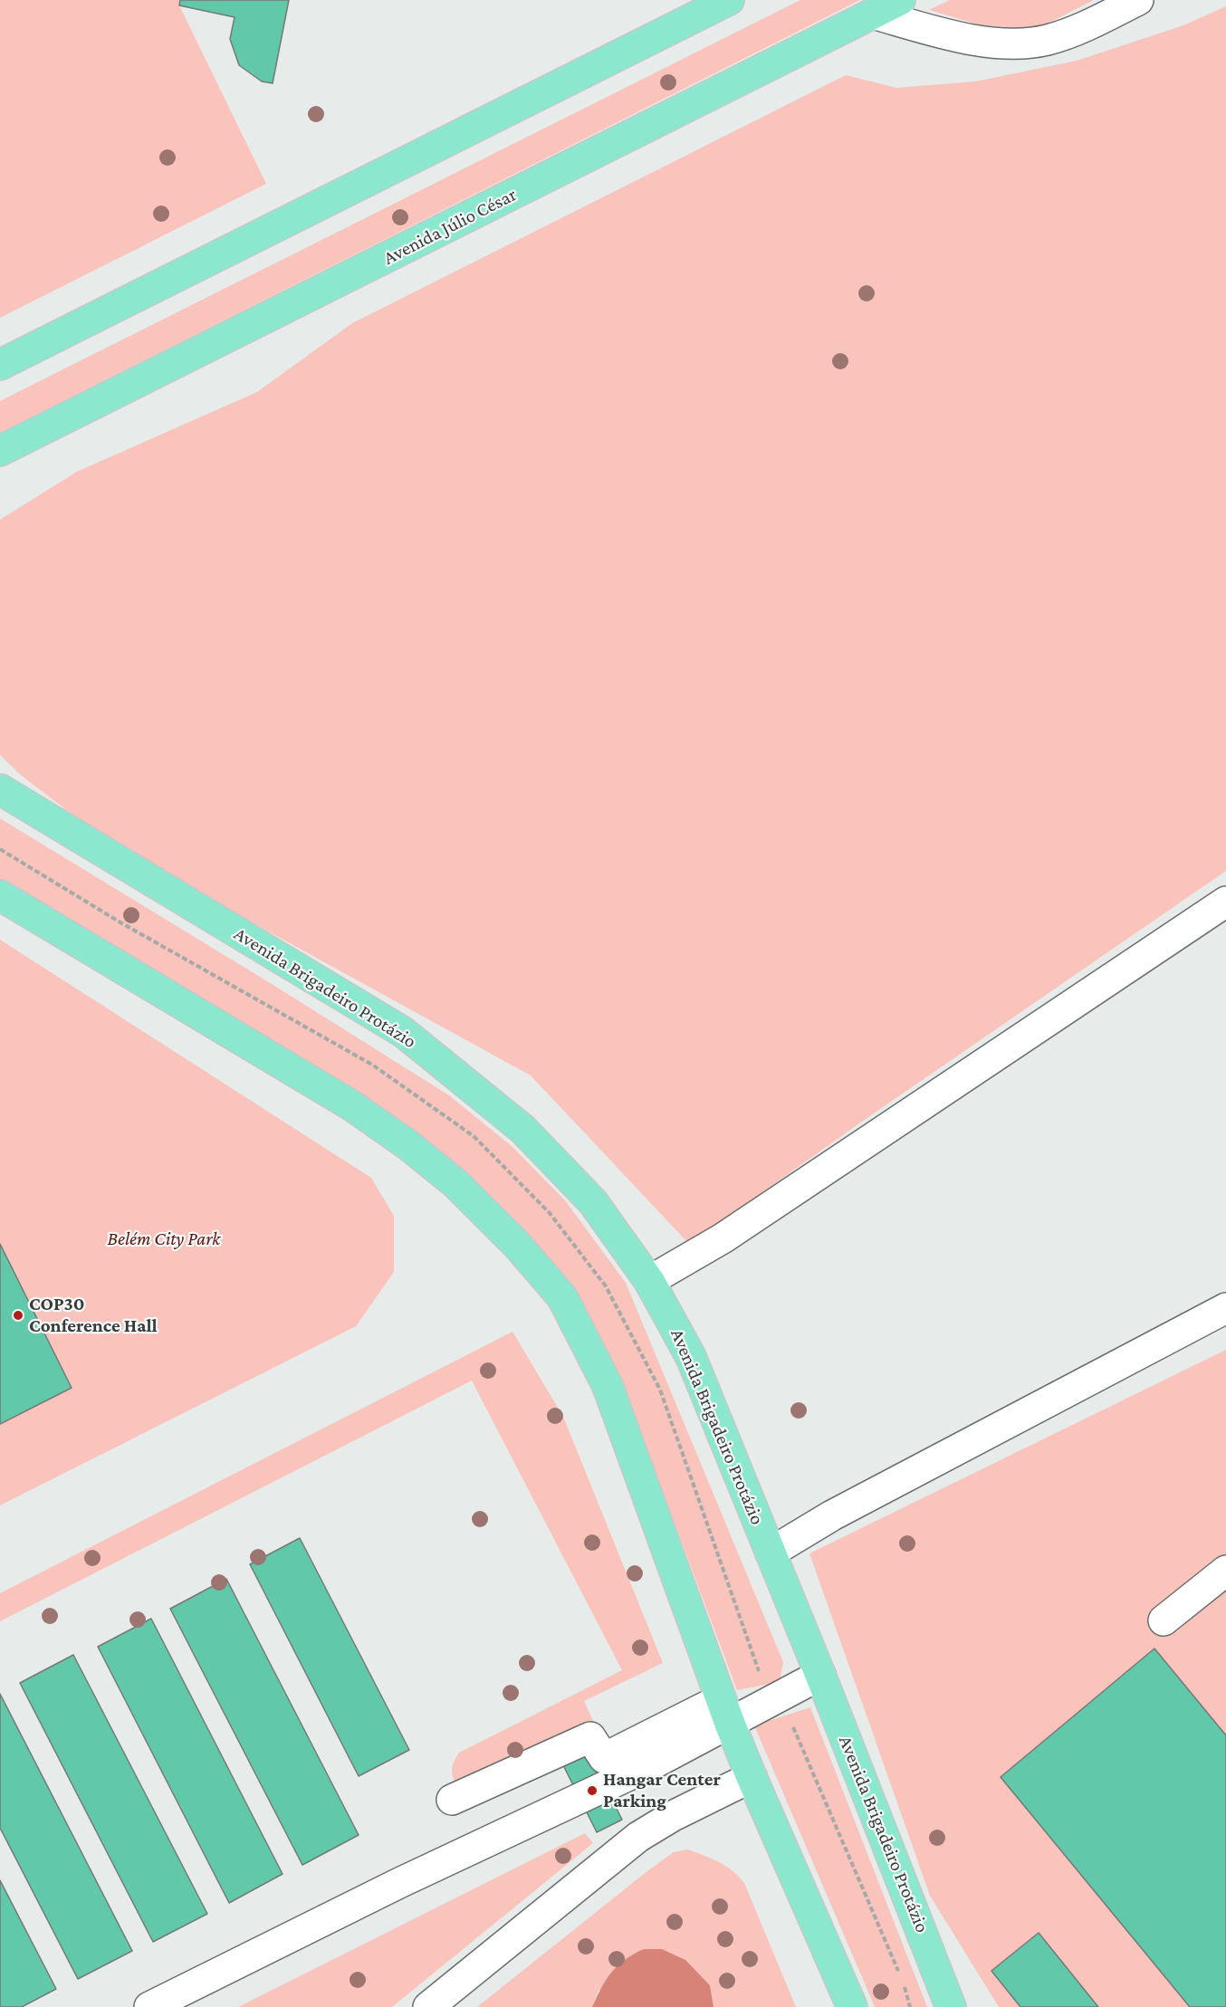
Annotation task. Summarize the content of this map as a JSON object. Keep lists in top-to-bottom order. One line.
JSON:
{"streets":{"main road":["Avenida Júlio César","Avenida Brigadeiro Protázio"]},"parks":["Belém City Park"],"places":["COP30 Conference Hall","Hangar Center Parking"]}
